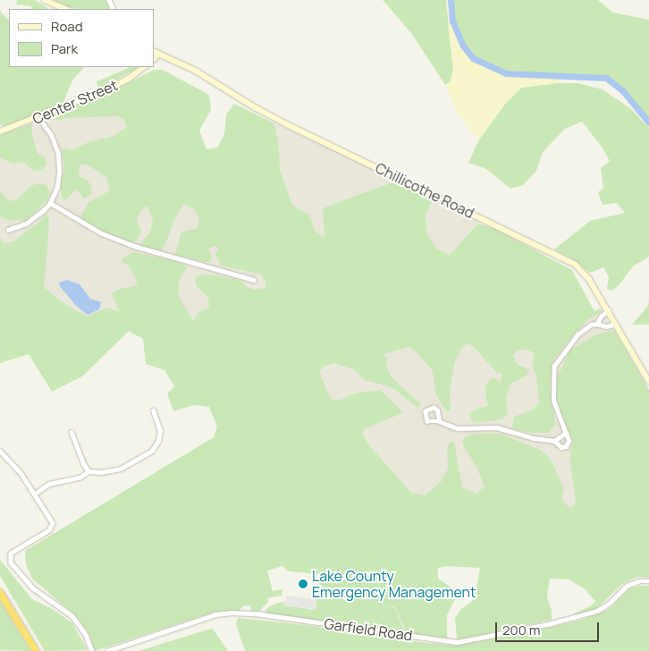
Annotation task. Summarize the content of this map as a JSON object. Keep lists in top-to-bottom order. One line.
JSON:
{"streets":{"main road":["Center Street","Chillicothe Road"],"street":["Garfield Road"]},"places":["Lake County Emergency Management"],"legend":["Road","Park"],"scale_bar":"200 m"}
